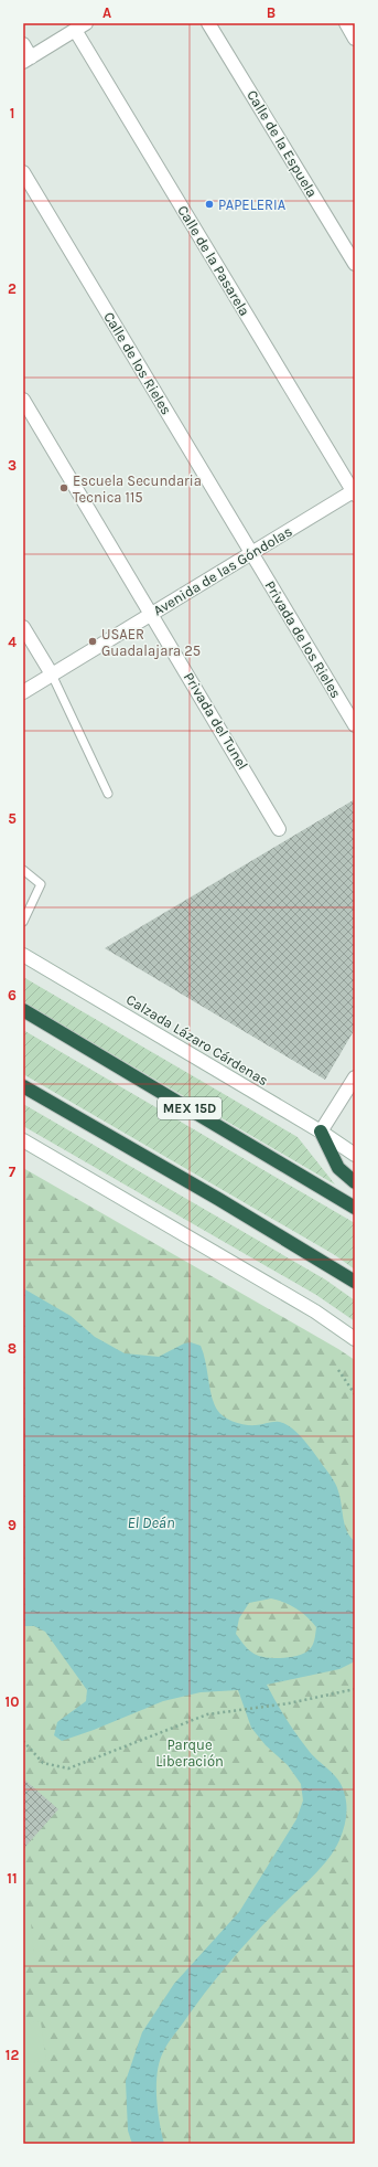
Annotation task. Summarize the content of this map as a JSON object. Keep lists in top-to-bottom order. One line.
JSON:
{"streets":{"highway":["MEX 15D"],"street":["Calle de la Espuela","Calle de la Pasarela","Calle de los Rieles","Avenida de las Góndolas","Privada de los Rieles","Privada del Tunel","Calzada Lázaro Cárdenas"]},"crossings":[["Calle de la Pasarela","Avenida de las Góndolas"],["Calle de los Rieles","Avenida de las Góndolas"],["Calle de los Rieles","Privada de los Rieles"],["Avenida de las Góndolas","Privada de los Rieles"],["Avenida de las Góndolas","Privada del Tunel"]],"water":["El Deán"],"parks":["Parque Liberación"],"places":["PAPELERIA","Escuela Secundaria Tecnica 115","USAER Guadalajara 25"],"grid":{"columns":["A","B"],"rows":["1","2","3","4","5","6","7","8","9","10","11","12"]}}
